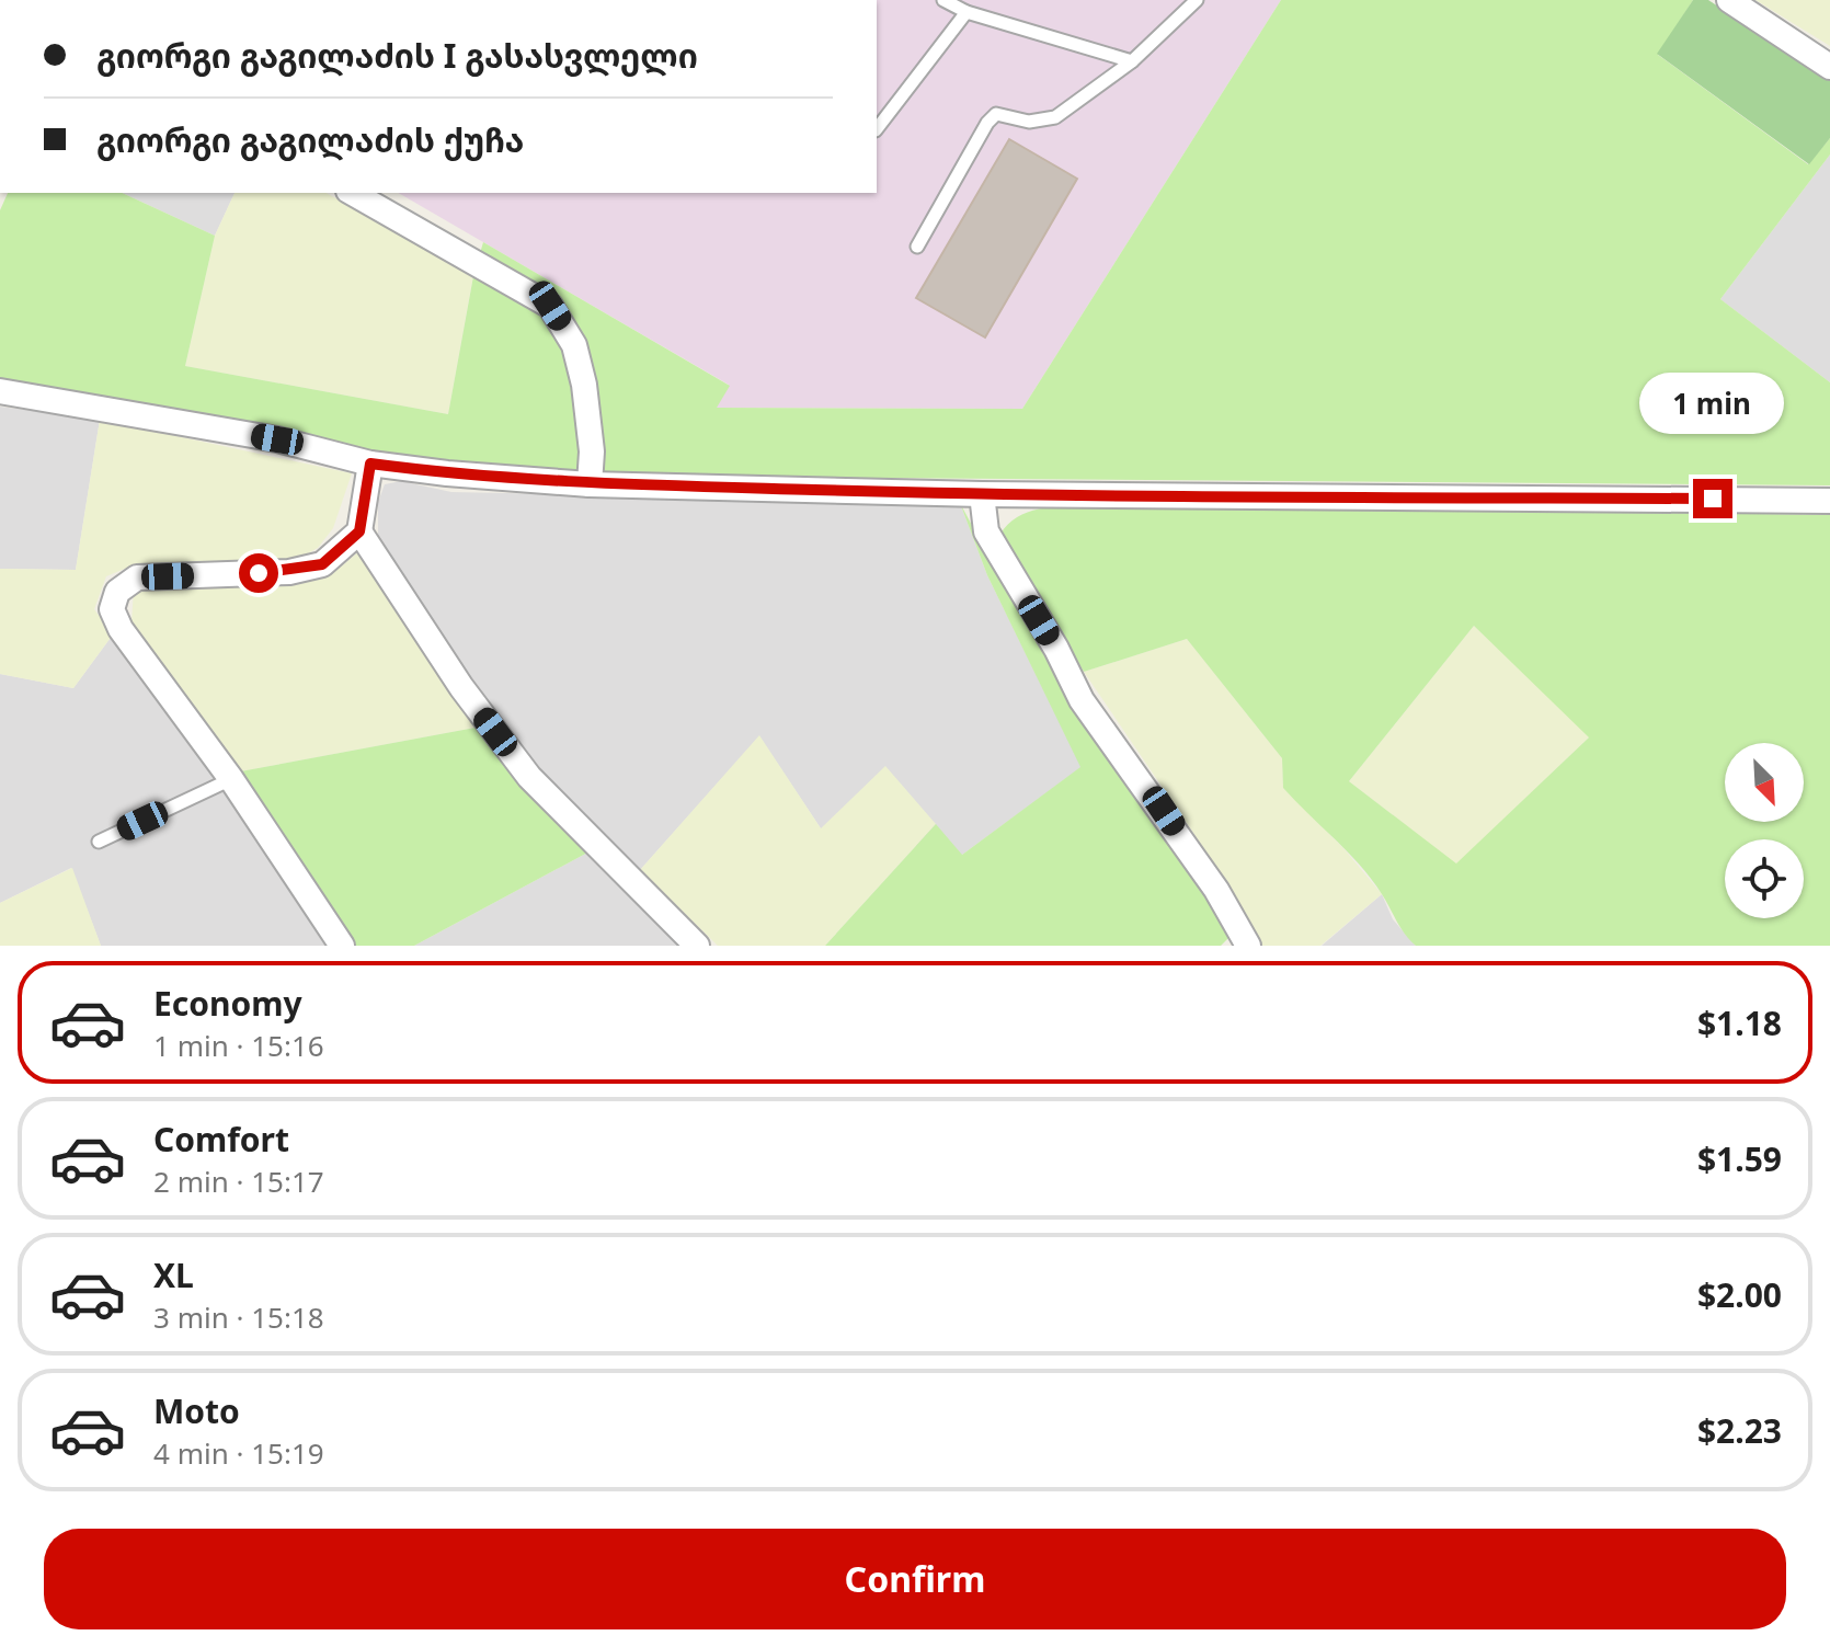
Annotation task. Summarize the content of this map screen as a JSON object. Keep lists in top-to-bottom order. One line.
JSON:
{"north":"bottom right","page":{"banner":["გიორგი გაგილაძის I გასასვლელი","გიორგი გაგილაძის ქუჩა"],"bubble":"1 min","list":[{"name":"Economy","note":"1 min · 15:16","value":"$1.18"},{"name":"Comfort","note":"2 min · 15:17","value":"$1.59"},{"name":"XL","note":"3 min · 15:18","value":"$2.00"},{"name":"Moto","note":"4 min · 15:19","value":"$2.23"}],"buttons":"Confirm"}}
